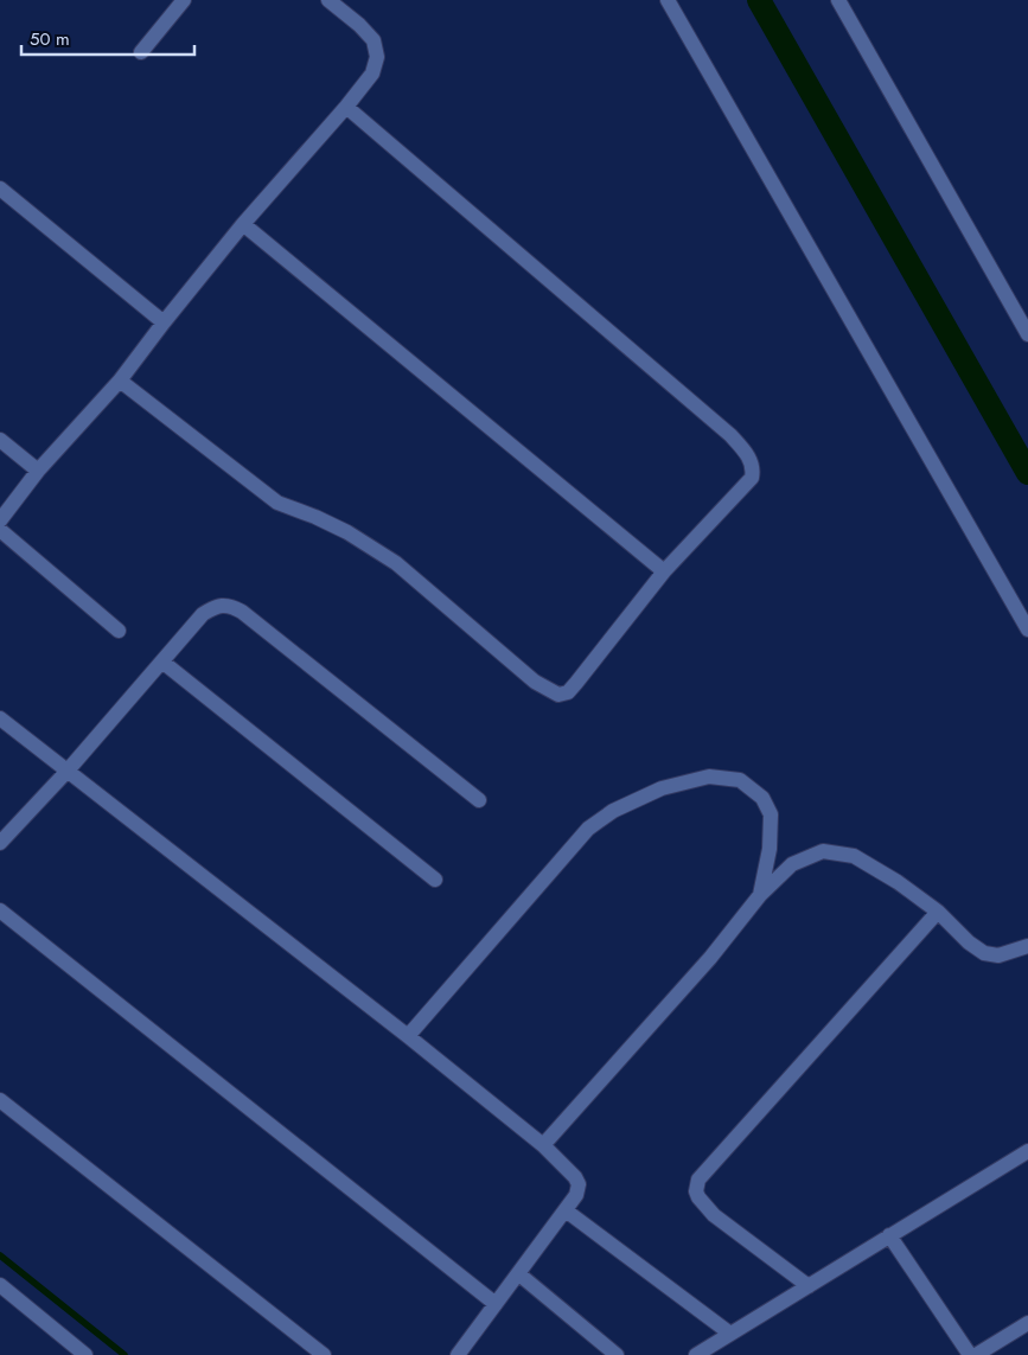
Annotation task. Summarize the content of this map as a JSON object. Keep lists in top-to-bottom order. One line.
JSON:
{"scale_bar":"50 m"}
